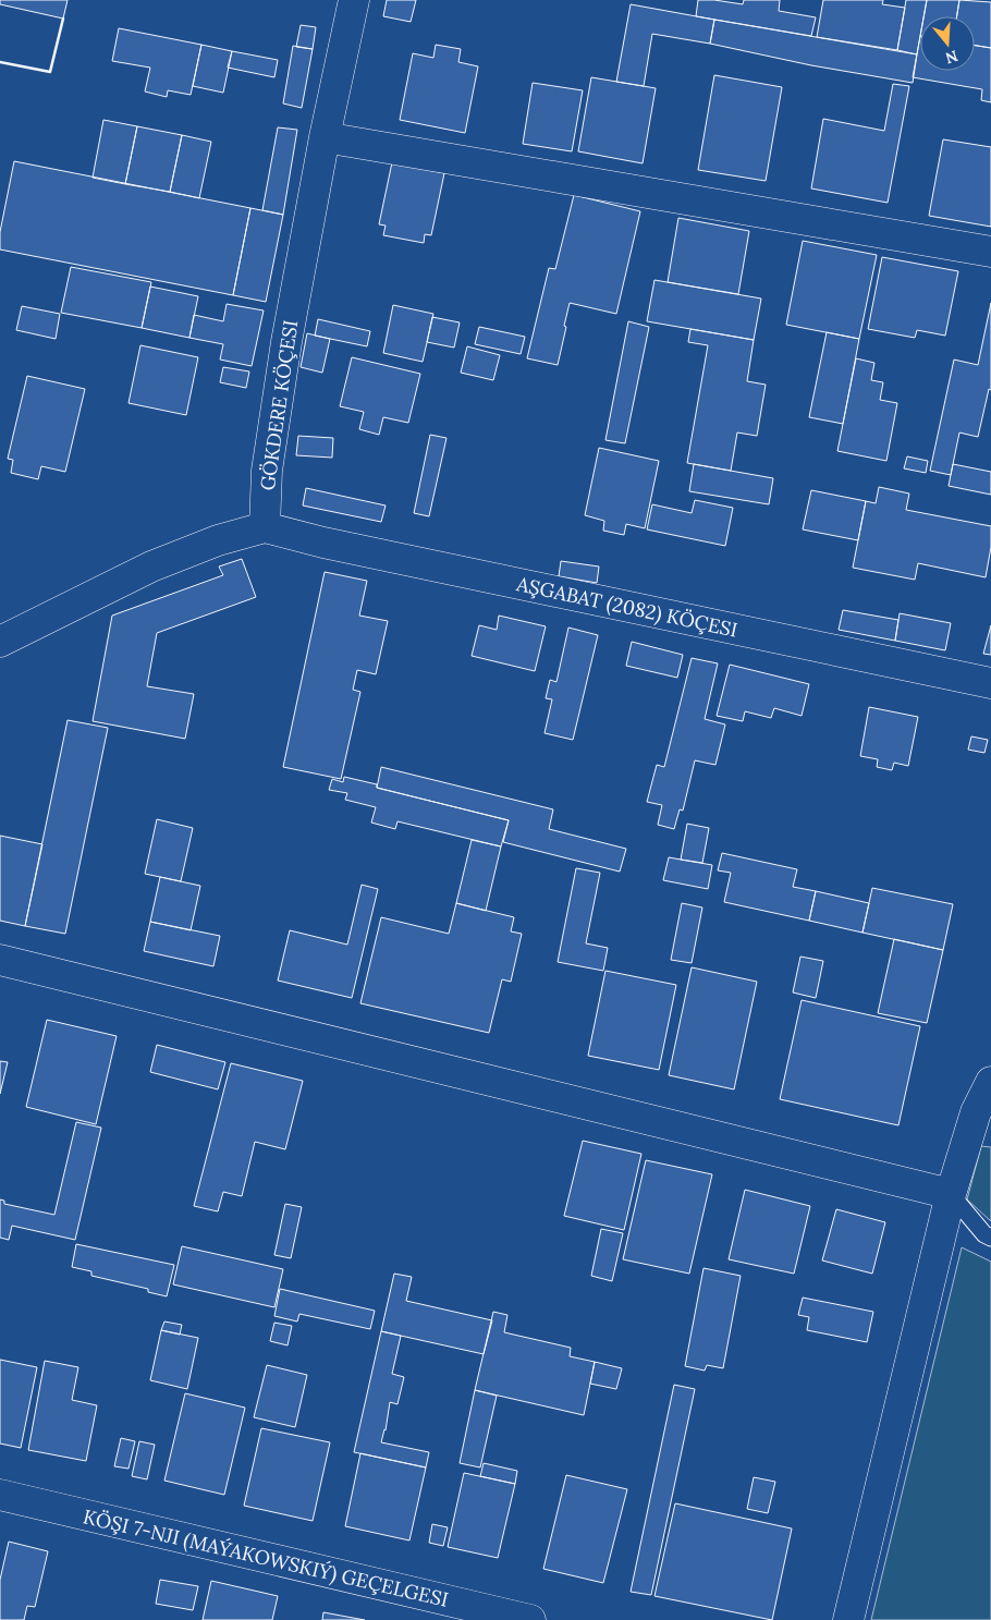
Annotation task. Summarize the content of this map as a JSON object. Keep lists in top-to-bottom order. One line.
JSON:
{"streets":{"street":["GÖKDERE KÖÇESI","AŞGABAT (2082) KÖÇESI","KÖŞI 7-NJI (MAÝAKOWSKIÝ) GEÇELGESI"]},"crossings":[["GÖKDERE KÖÇESI","AŞGABAT (2082) KÖÇESI"]],"north":"bottom"}
